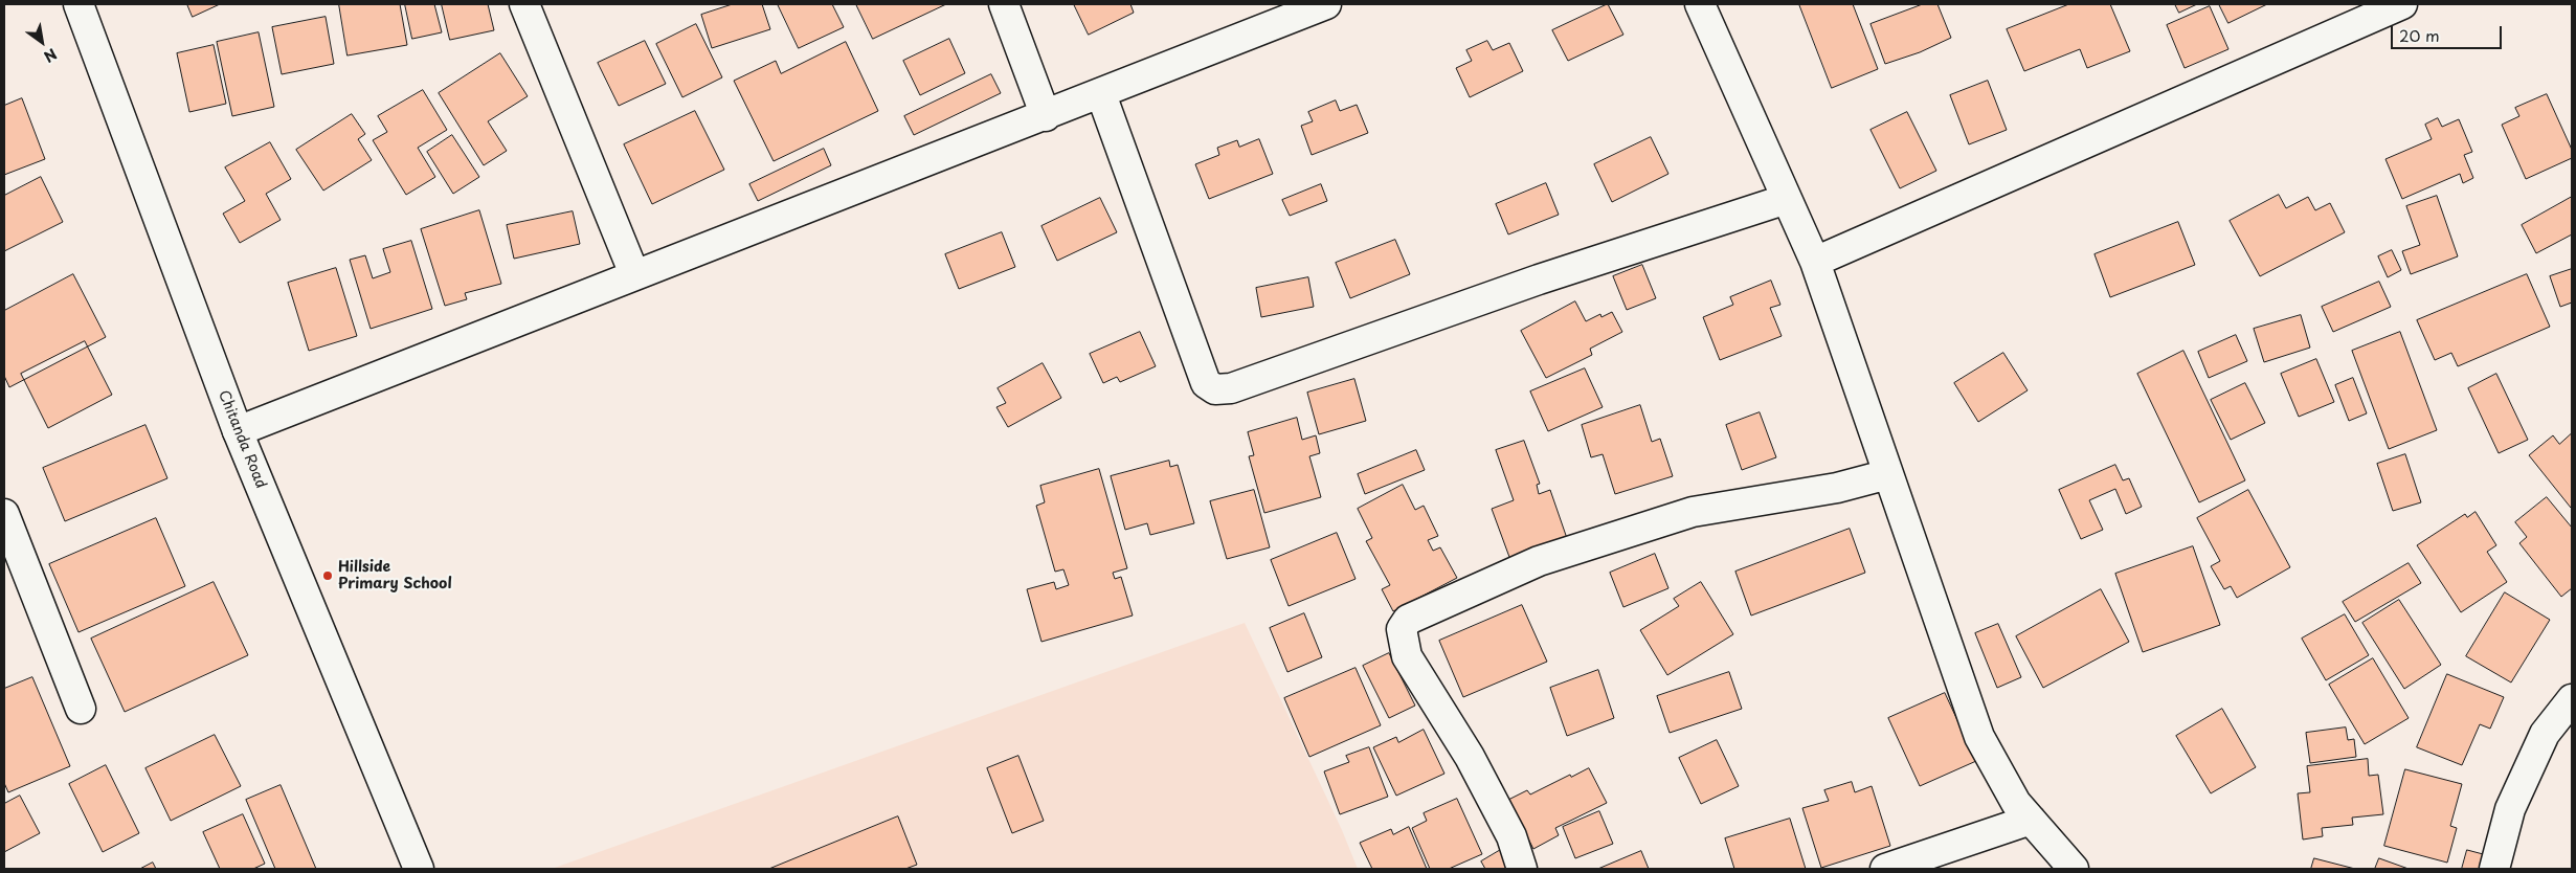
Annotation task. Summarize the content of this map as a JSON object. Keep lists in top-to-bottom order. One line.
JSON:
{"streets":{"street":["Chitanda Road"]},"places":["Hillside Primary School"],"scale_bar":"20 m","north":"bottom right"}
